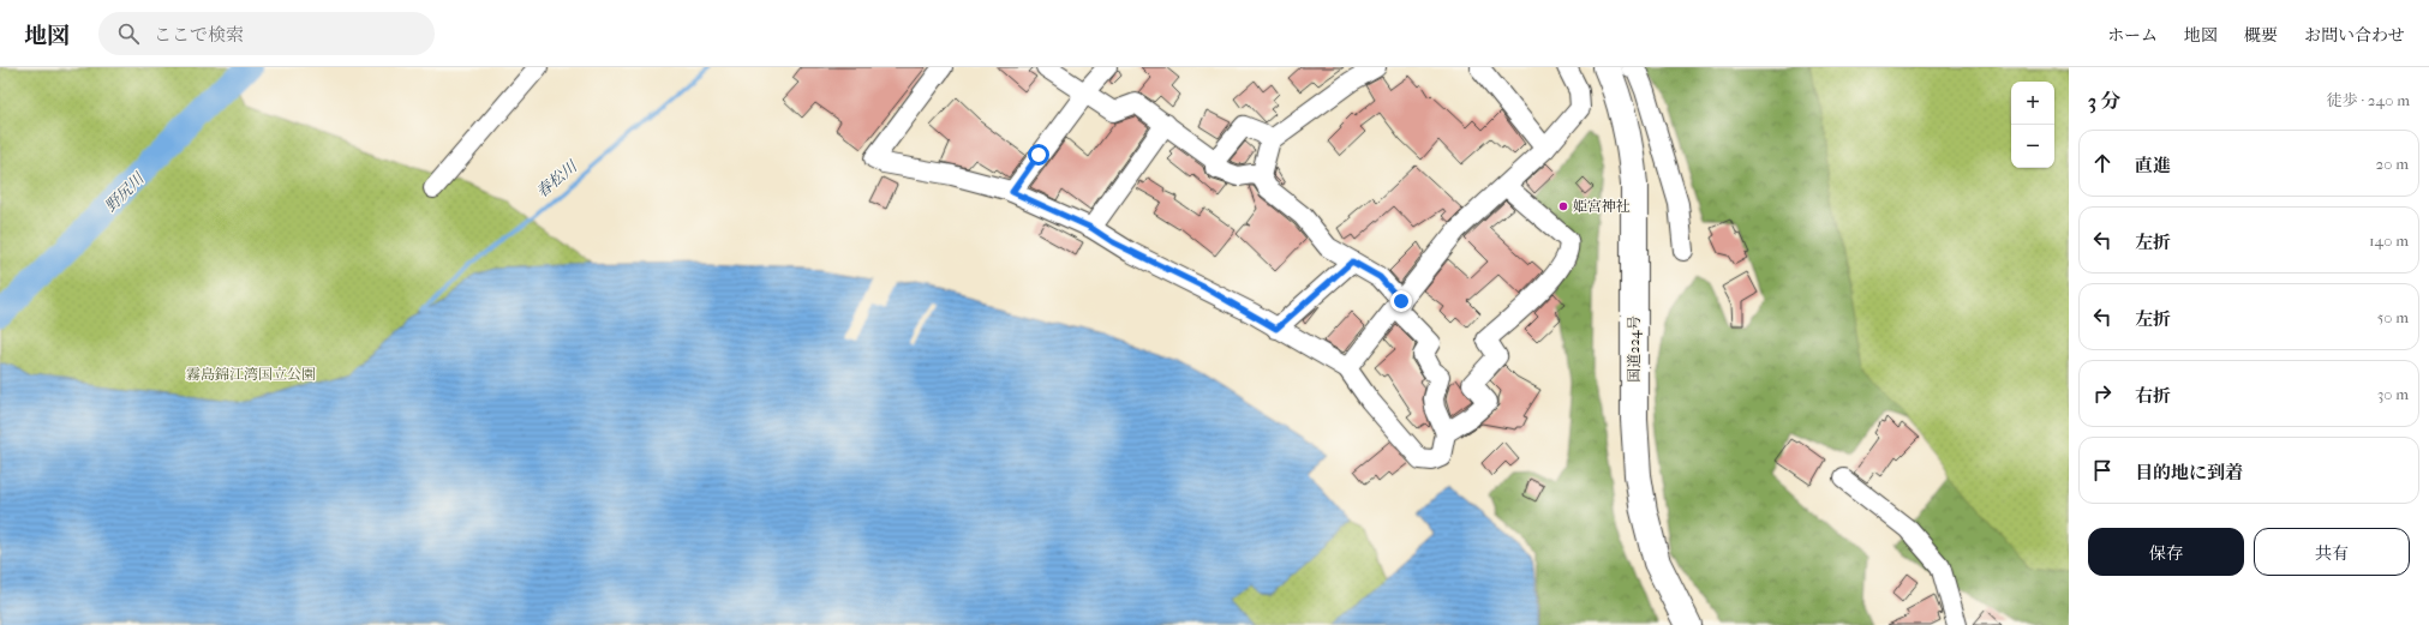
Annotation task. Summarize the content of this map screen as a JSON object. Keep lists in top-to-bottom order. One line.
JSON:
{"streets":{"highway":["国道224号"]},"water":["春松川","野尻川"],"parks":["霧島錦江湾国立公園"],"places":["姫宮神社"],"page":{"header":"地図","search":"ここで検索","nav":["ホーム","地図","概要","お問い合わせ"],"heading":["3 分","徒歩 · 240 m"],"map_buttons":["+","−"],"list":[["直進","20 m"],["左折","140 m"],["左折","50 m"],["右折","30 m"],"目的地に到着"],"buttons":["保存","共有"]}}
